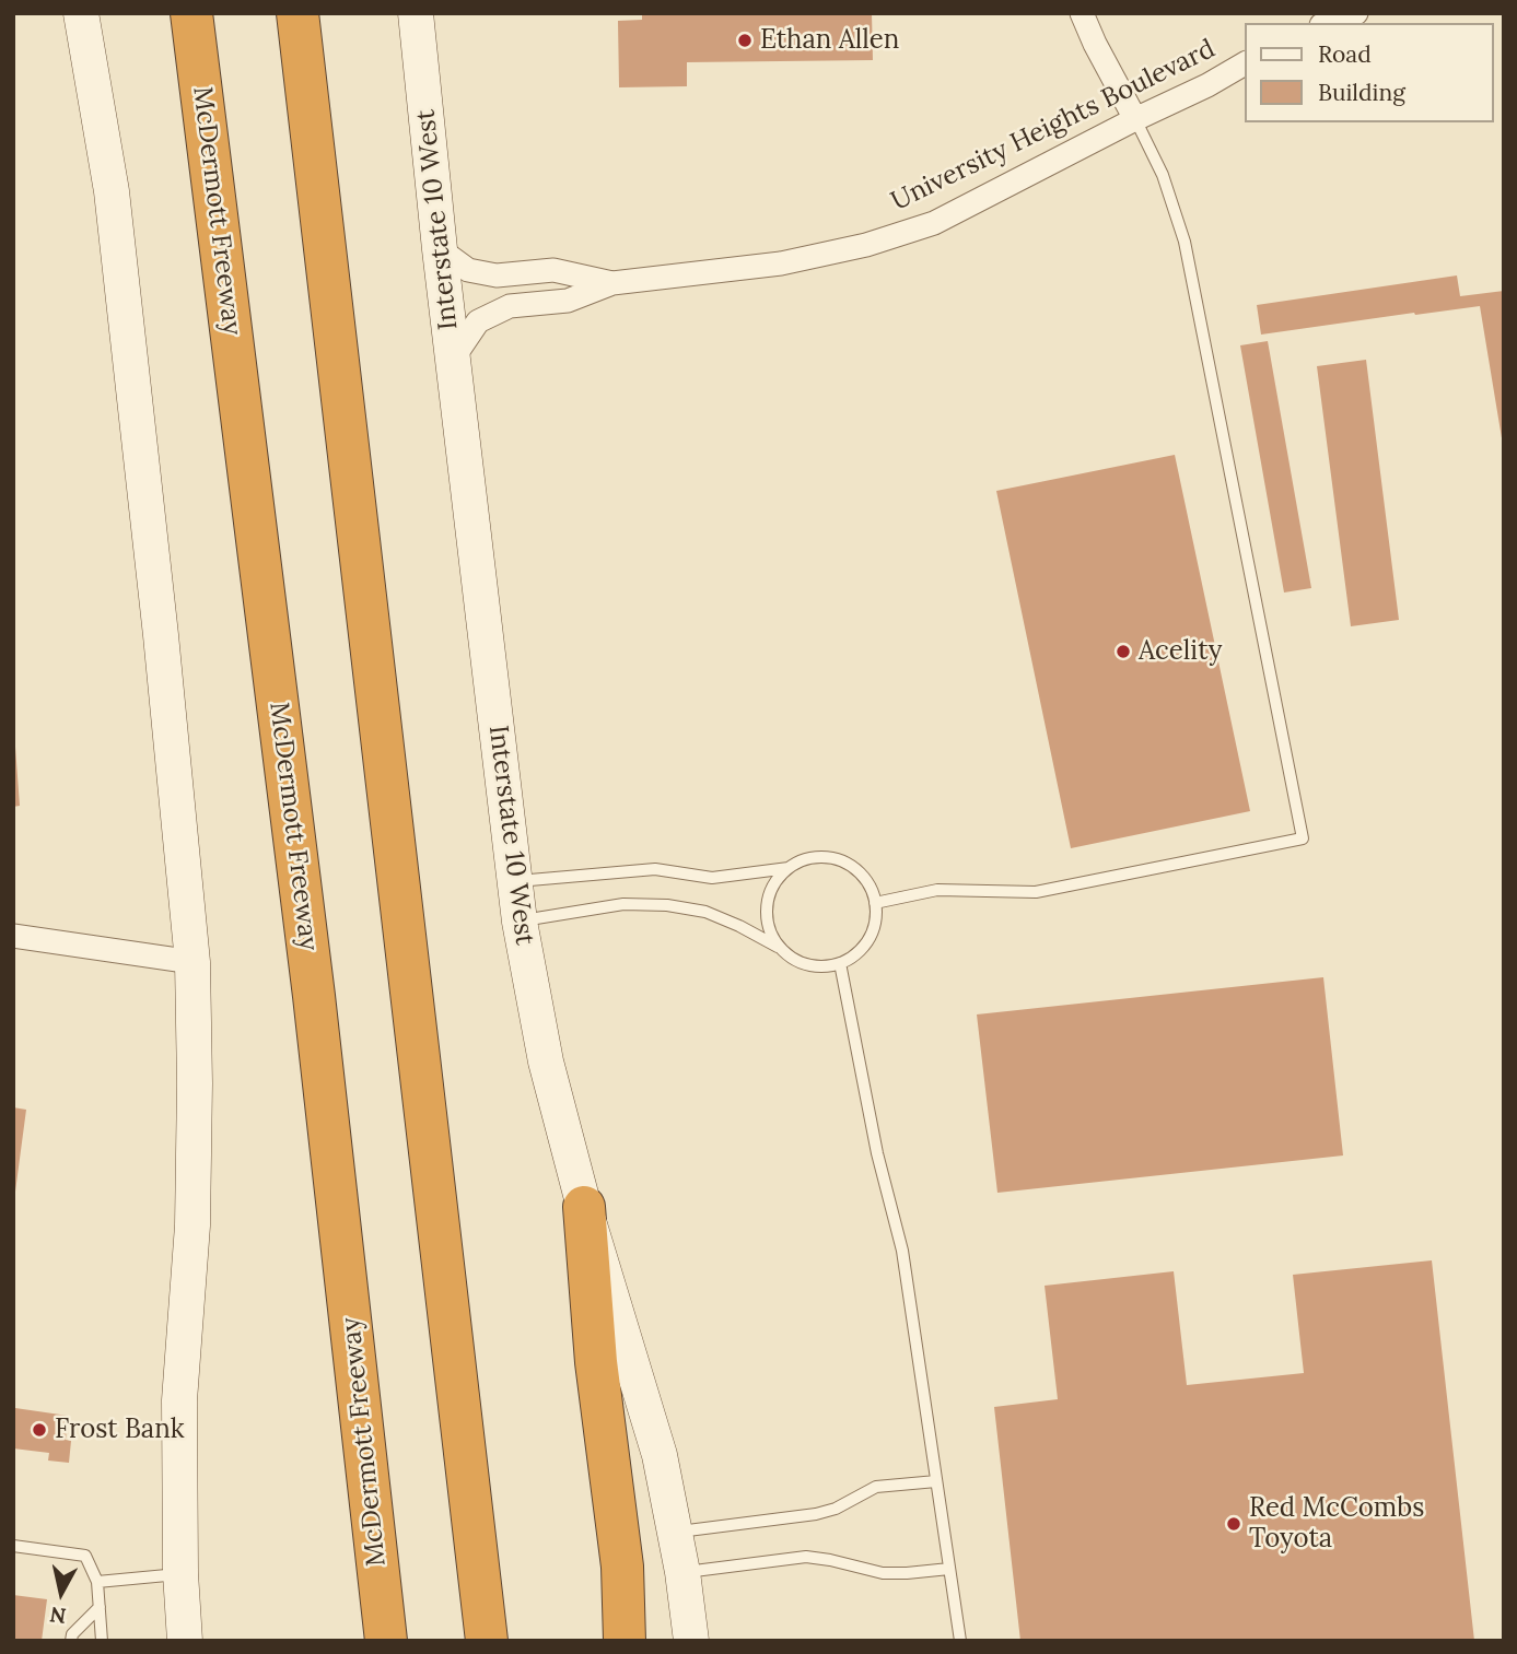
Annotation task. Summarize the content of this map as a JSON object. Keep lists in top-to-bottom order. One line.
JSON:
{"streets":{"highway":["McDermott Freeway"],"main road":["Interstate 10 West"],"street":["University Heights Boulevard"]},"crossings":[["University Heights Boulevard","Interstate 10 West"]],"places":["Ethan Allen","Acelity","Frost Bank","Red McCombs Toyota"],"legend":["Road","Building"],"north":"bottom"}
